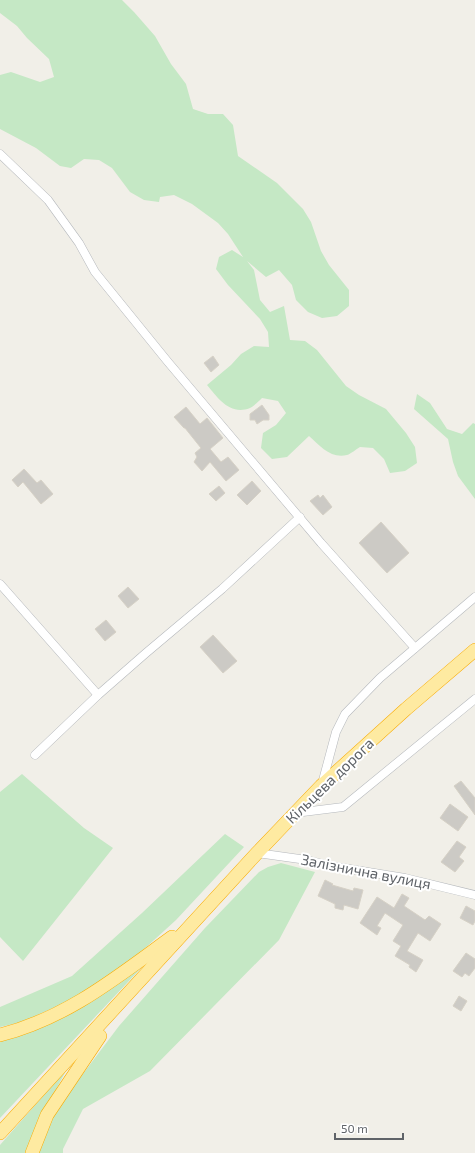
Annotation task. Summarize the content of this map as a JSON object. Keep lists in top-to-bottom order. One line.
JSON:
{"streets":{"highway":["Кільцева дорога"],"street":["Залізнична вулиця"]},"crossings":[["Кільцева дорога","Залізнична вулиця"]],"scale_bar":"50 m"}
